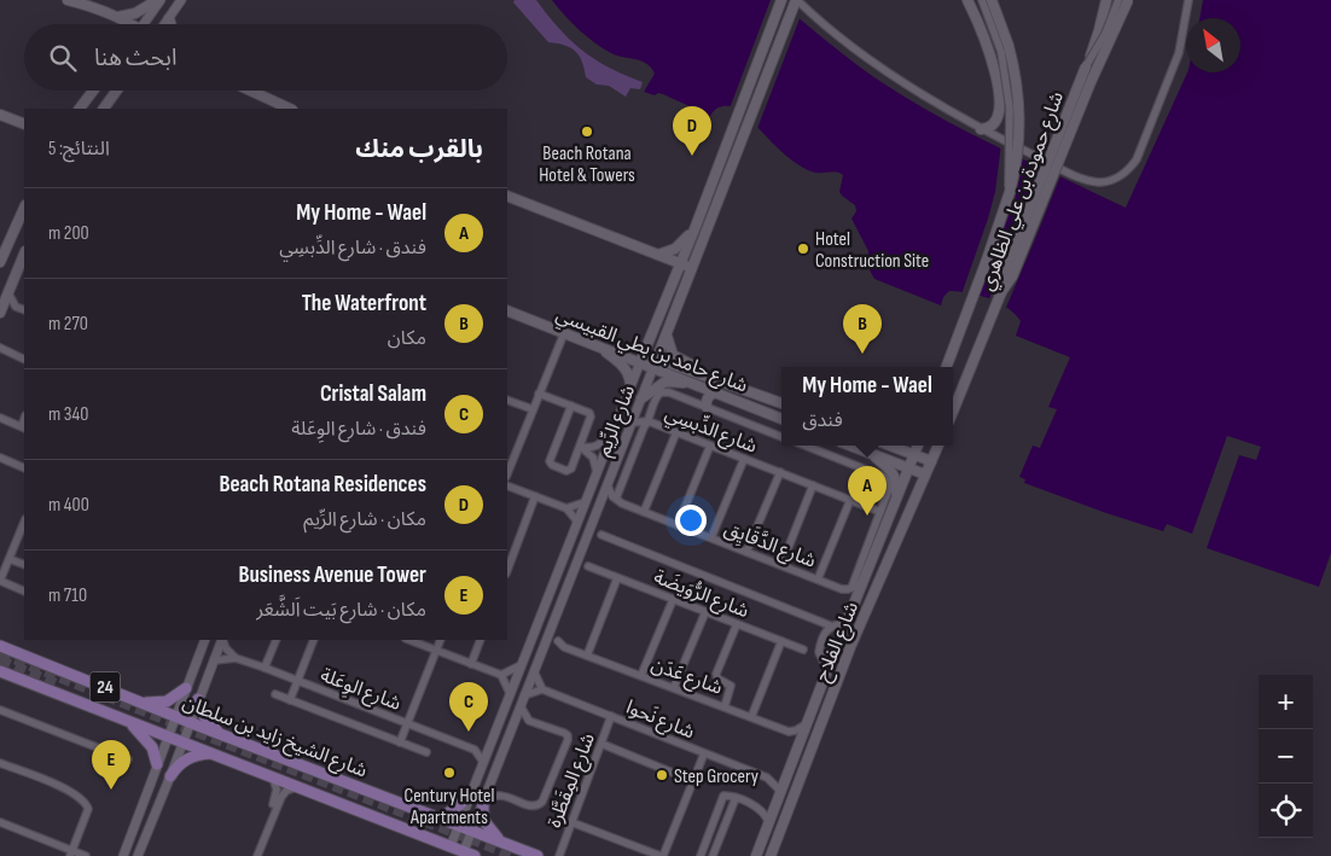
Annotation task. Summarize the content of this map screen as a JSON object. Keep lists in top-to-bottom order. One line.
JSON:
{"streets":{"main road":["شارع حمودة بن علي الظاهري","شارع حامد بن بطي القبيسي","شارع الرِّيم","شارع الفلاح","24","شارع الشيخ زايد بن سلطان"],"street":["شارع الدِّبسِي","شارع الدَّقَايِق","شارع الرُّوَيضَة","شارع عَدَن","شارع الوِعَلة","شارع نَحوا","شارع المِقَطَّرة"]},"crossings":[["شارع حامد بن بطي القبيسي","شارع الرِّيم"],["شارع الرِّيم","شارع الدِّبسِي"],["شارع الرِّيم","شارع الشيخ زايد بن سلطان"],["شارع الفلاح","شارع عَدَن"],["شارع الفلاح","شارع نَحوا"],["شارع نَحوا","شارع المِقَطَّرة"]],"places":["Beach Rotana Hotel & Towers","Hotel Construction Site","Century Hotel Apartments","Step Grocery"],"north":"top left","page":{"search":"ابحث هنا","pins":["D","B","A","C","E"],"heading":["بالقرب منك","النتائج: 5"],"list":[{"mark":"A","name":"My Home - Wael","note":"فندق · شارع الدِّبسِي","value":"200 m"},{"mark":"B","name":"The Waterfront","note":"مكان","value":"270 m"},{"mark":"C","name":"Cristal Salam","note":"فندق · شارع الوِعَلة","value":"340 m"},{"mark":"D","name":"Beach Rotana Residences","note":"مكان · شارع الرِّيم","value":"400 m"},{"mark":"E","name":"Business Avenue Tower","note":"مكان · شارع بَيت اَلشَّعَر","value":"710 m"}],"popup":["My Home - Wael","فندق"],"map_buttons":["+","−"]}}
